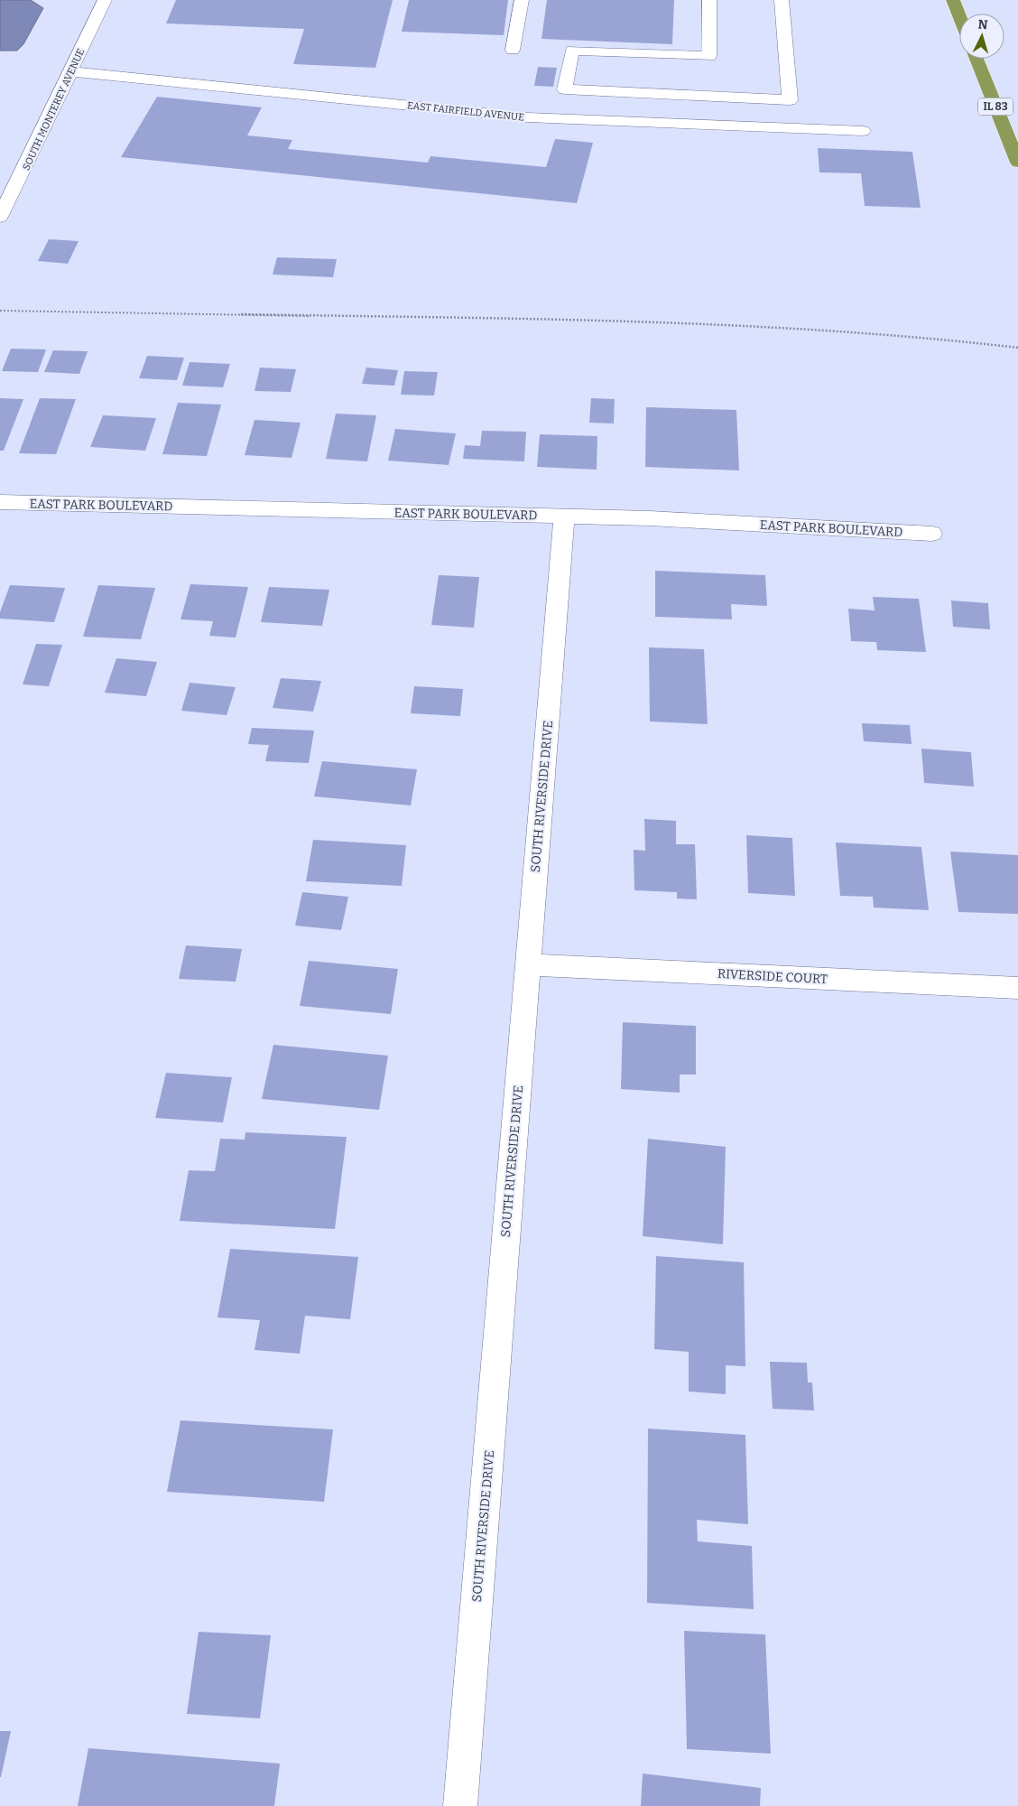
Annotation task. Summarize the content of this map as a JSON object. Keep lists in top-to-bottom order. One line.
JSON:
{"streets":{"highway":["IL 83"],"street":["SOUTH MONTEREY AVENUE","EAST FAIRFIELD AVENUE","EAST PARK BOULEVARD","SOUTH RIVERSIDE DRIVE","RIVERSIDE COURT"]},"crossings":[["SOUTH MONTEREY AVENUE","EAST FAIRFIELD AVENUE"],["EAST PARK BOULEVARD","SOUTH RIVERSIDE DRIVE"],["SOUTH RIVERSIDE DRIVE","RIVERSIDE COURT"]],"north":"top"}
